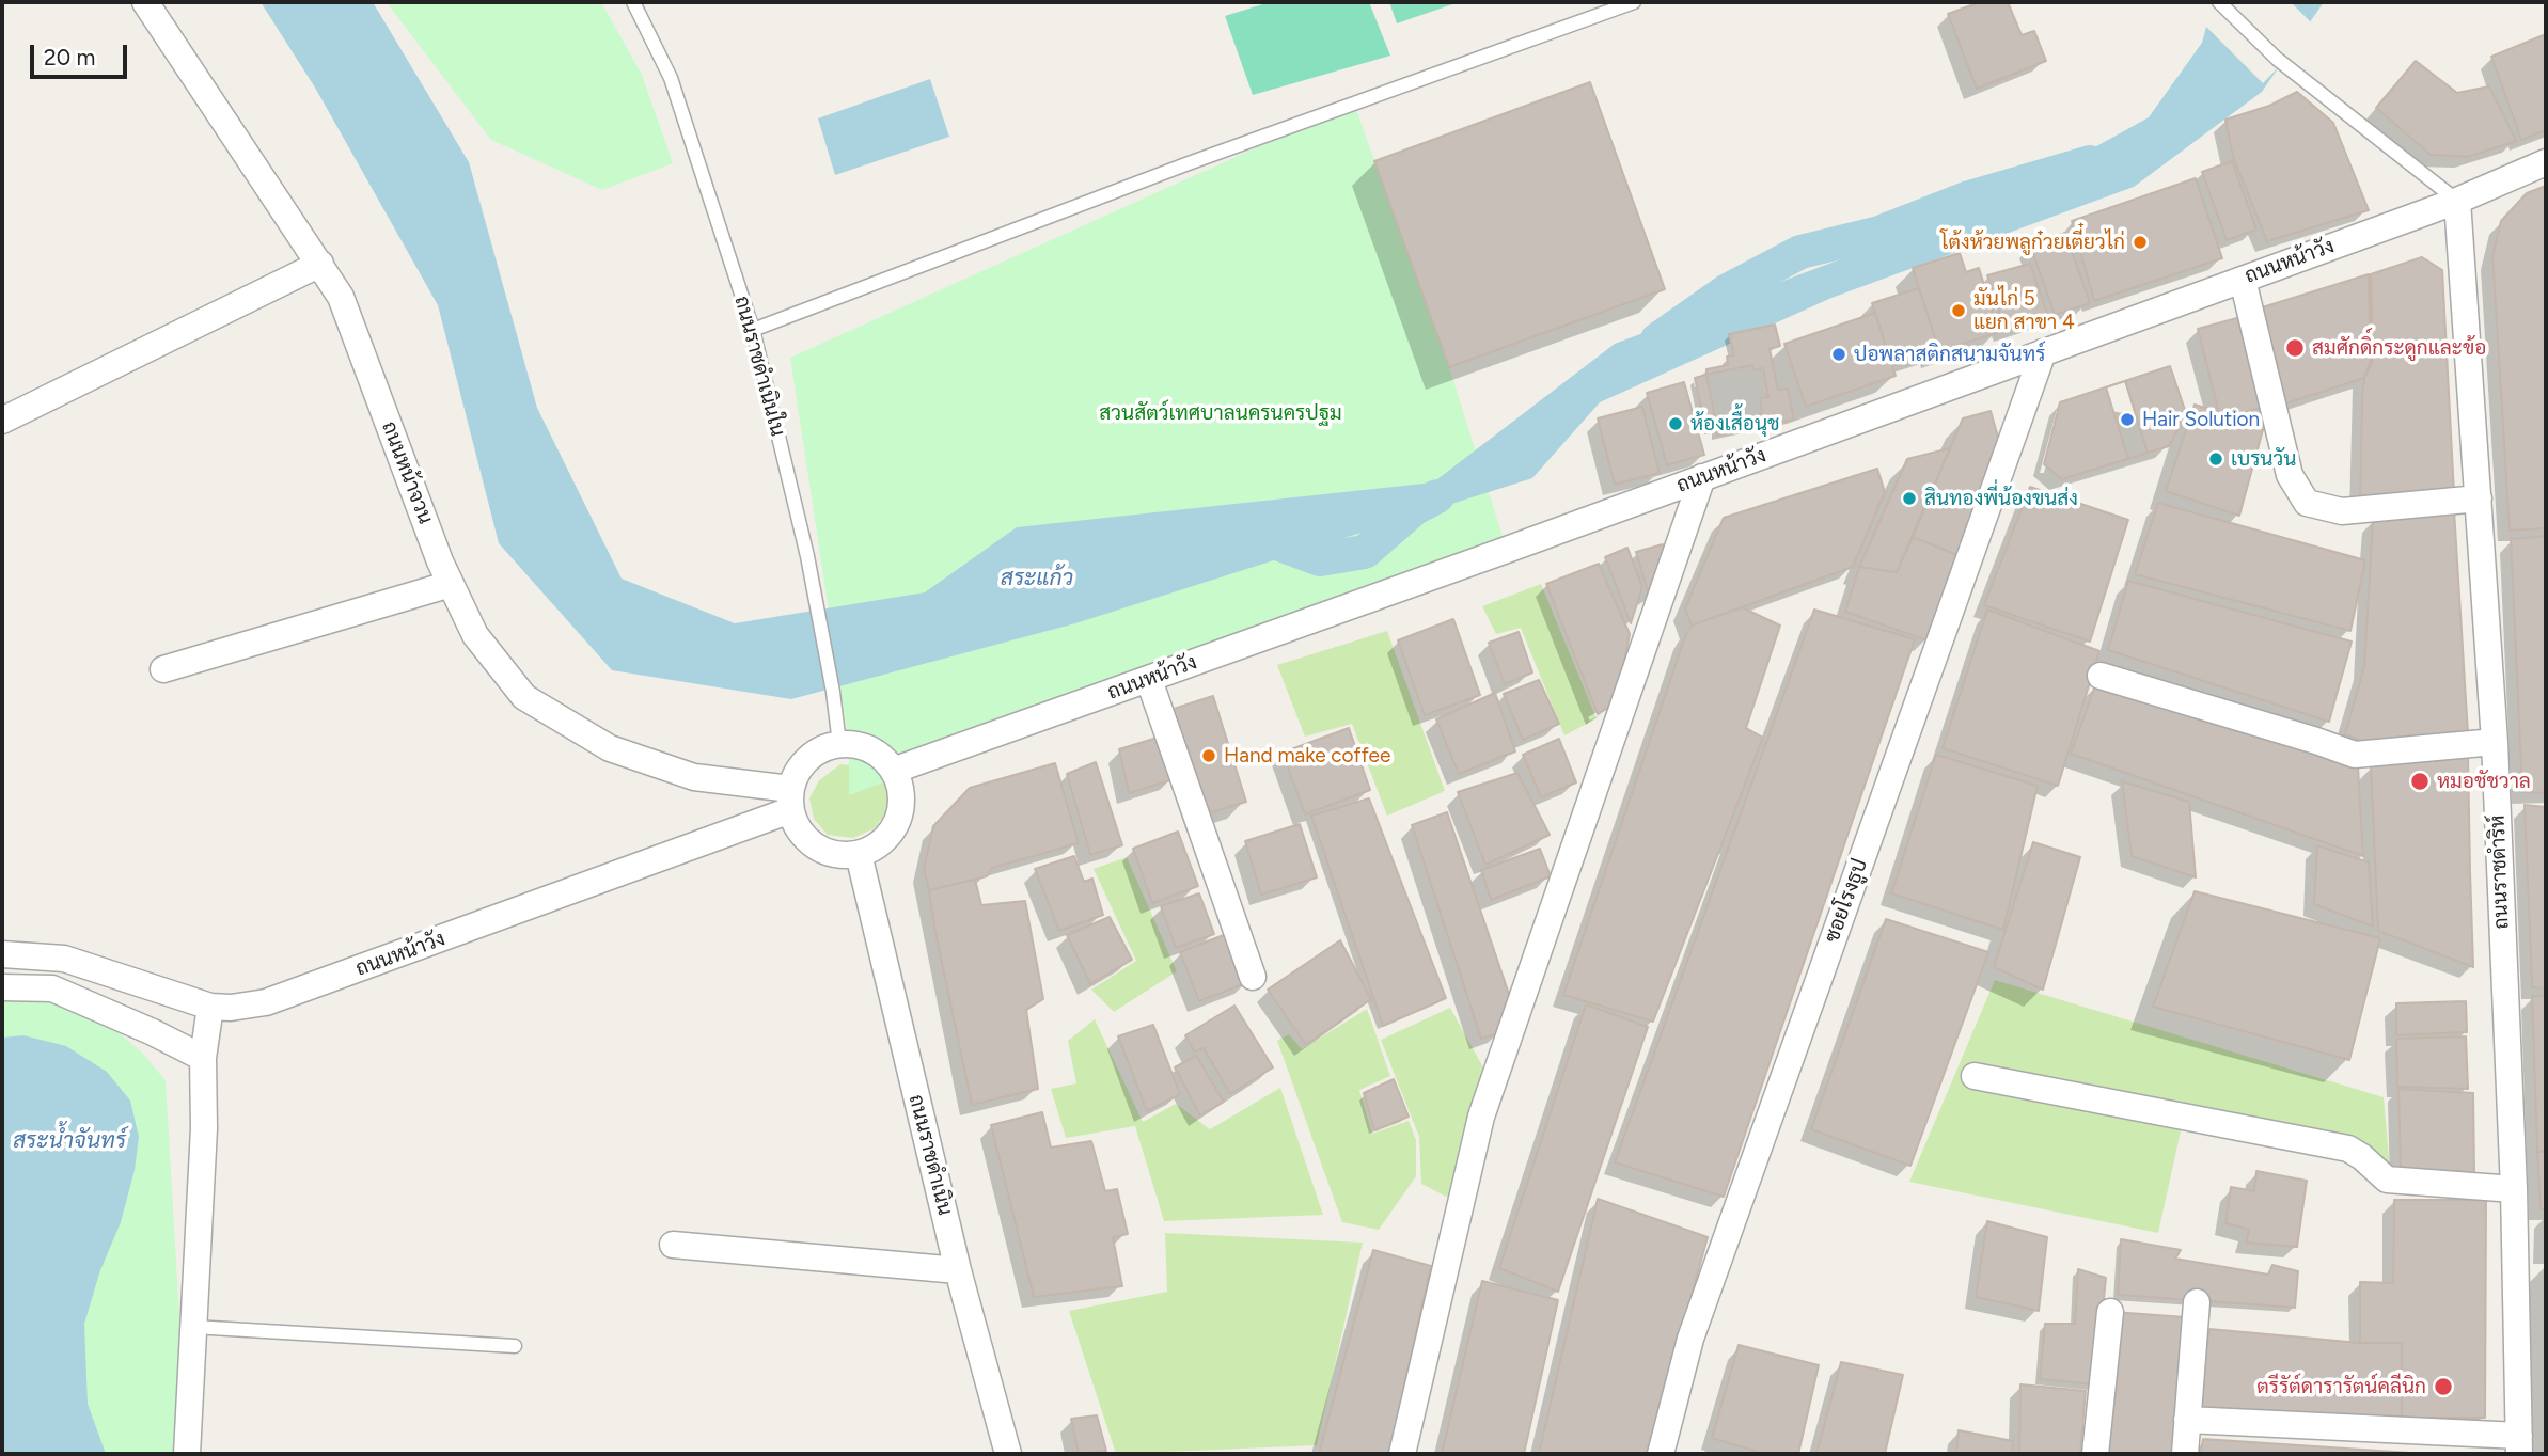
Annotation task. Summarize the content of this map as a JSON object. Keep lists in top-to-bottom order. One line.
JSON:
{"streets":{"street":["ถนนหน้าวัง","ถนนหน้าจวน","ถนนราชดำริห์","ซอยโรงธูป","ถนนราชดำเนิน"],"lane":["ถนนราชดำเนินใน"]},"crossings":[["ถนนหน้าวัง","ถนนราชดำเนินใน"],["ถนนหน้าวัง","ถนนหน้าจวน"],["ถนนหน้าวัง","ถนนราชดำริห์"],["ถนนหน้าวัง","ซอยโรงธูป"],["ถนนหน้าวัง","ถนนราชดำเนิน"],["ถนนราชดำเนินใน","ถนนหน้าจวน"],["ถนนราชดำเนินใน","ถนนราชดำเนิน"],["ถนนหน้าจวน","ถนนราชดำเนิน"]],"water":["สระแก้ว","สระน้ำจันทร์"],"parks":["สวนสัตว์เทศบาลนครนครปฐม"],"places":["โต้งห้วยพลูก๋วยเตี๋ยวไก่","มันไก่ 5 แยก สาขา 4","สมศักดิ์กระดูกและข้อ","ปอพลาสติกสนามจันทร์","Hair Solution","ห้องเสื้อนุช","เบรนวัน","สินทองพี่น้องขนส่ง","Hand make coffee","หมอชัชวาล","ตรีรัต์ดารารัตน์คลีนิก"],"scale_bar":"20 m"}
